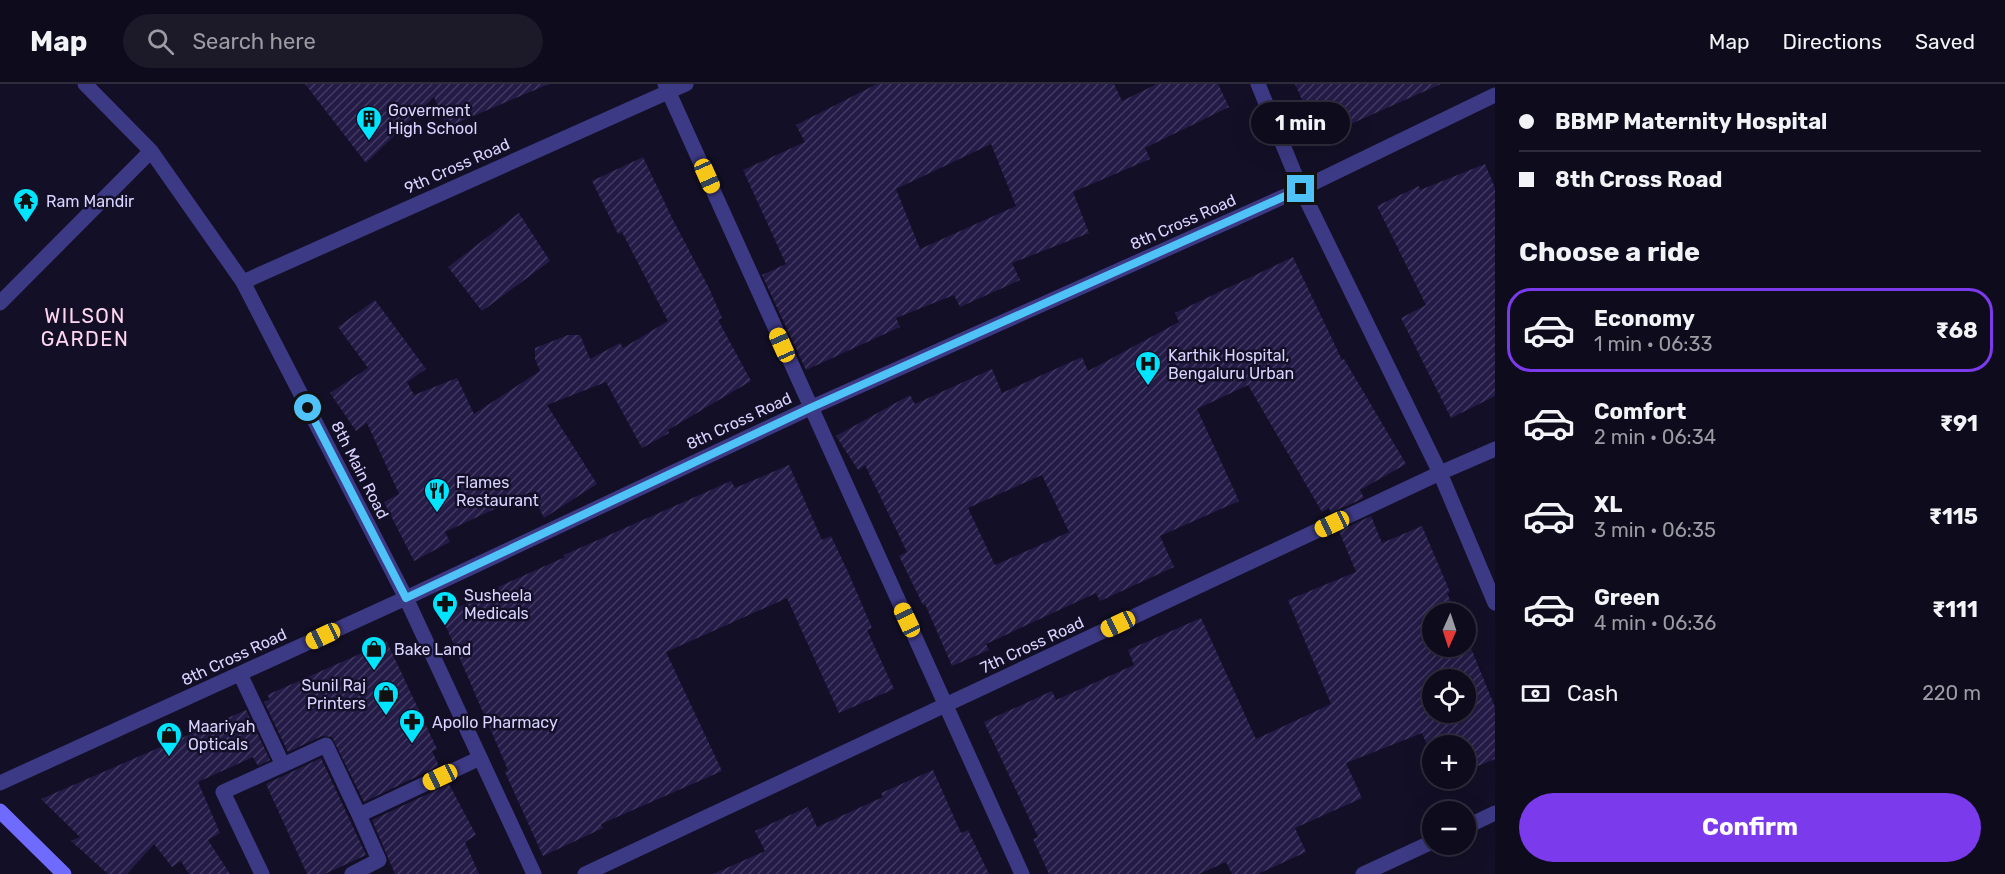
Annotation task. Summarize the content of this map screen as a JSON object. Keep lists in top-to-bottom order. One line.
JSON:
{"streets":{"street":["9th Cross Road","8th Cross Road","8th Main Road","7th Cross Road"]},"crossings":[["9th Cross Road","8th Main Road"],["8th Cross Road","8th Main Road"]],"districts":["WILSON GARDEN"],"places":{"building":["Goverment High School"],"temple":["Ram Mandir"],"hospital":["Karthik Hospital, Bengaluru Urban"],"restaurant":["Flames Restaurant"],"pharmacy":["Susheela Medicals","Apollo Pharmacy"],"shop":["Bake Land","Sunil Raj Printers","Maariyah Opticals"]},"north":"bottom","page":{"header":"Map","search":"Search here","nav":["Map","Directions","Saved"],"banner":["BBMP Maternity Hospital","8th Cross Road"],"bubble":"1 min","heading":"Choose a ride","list":[{"name":"Economy","note":"1 min · 06:33","value":"₹68"},{"name":"Comfort","note":"2 min · 06:34","value":"₹91"},{"name":"XL","note":"3 min · 06:35","value":"₹115"},{"name":"Green","note":"4 min · 06:36","value":"₹111"}],"map_buttons":["+","−"],"pay":["Cash","220 m"],"buttons":"Confirm"}}
